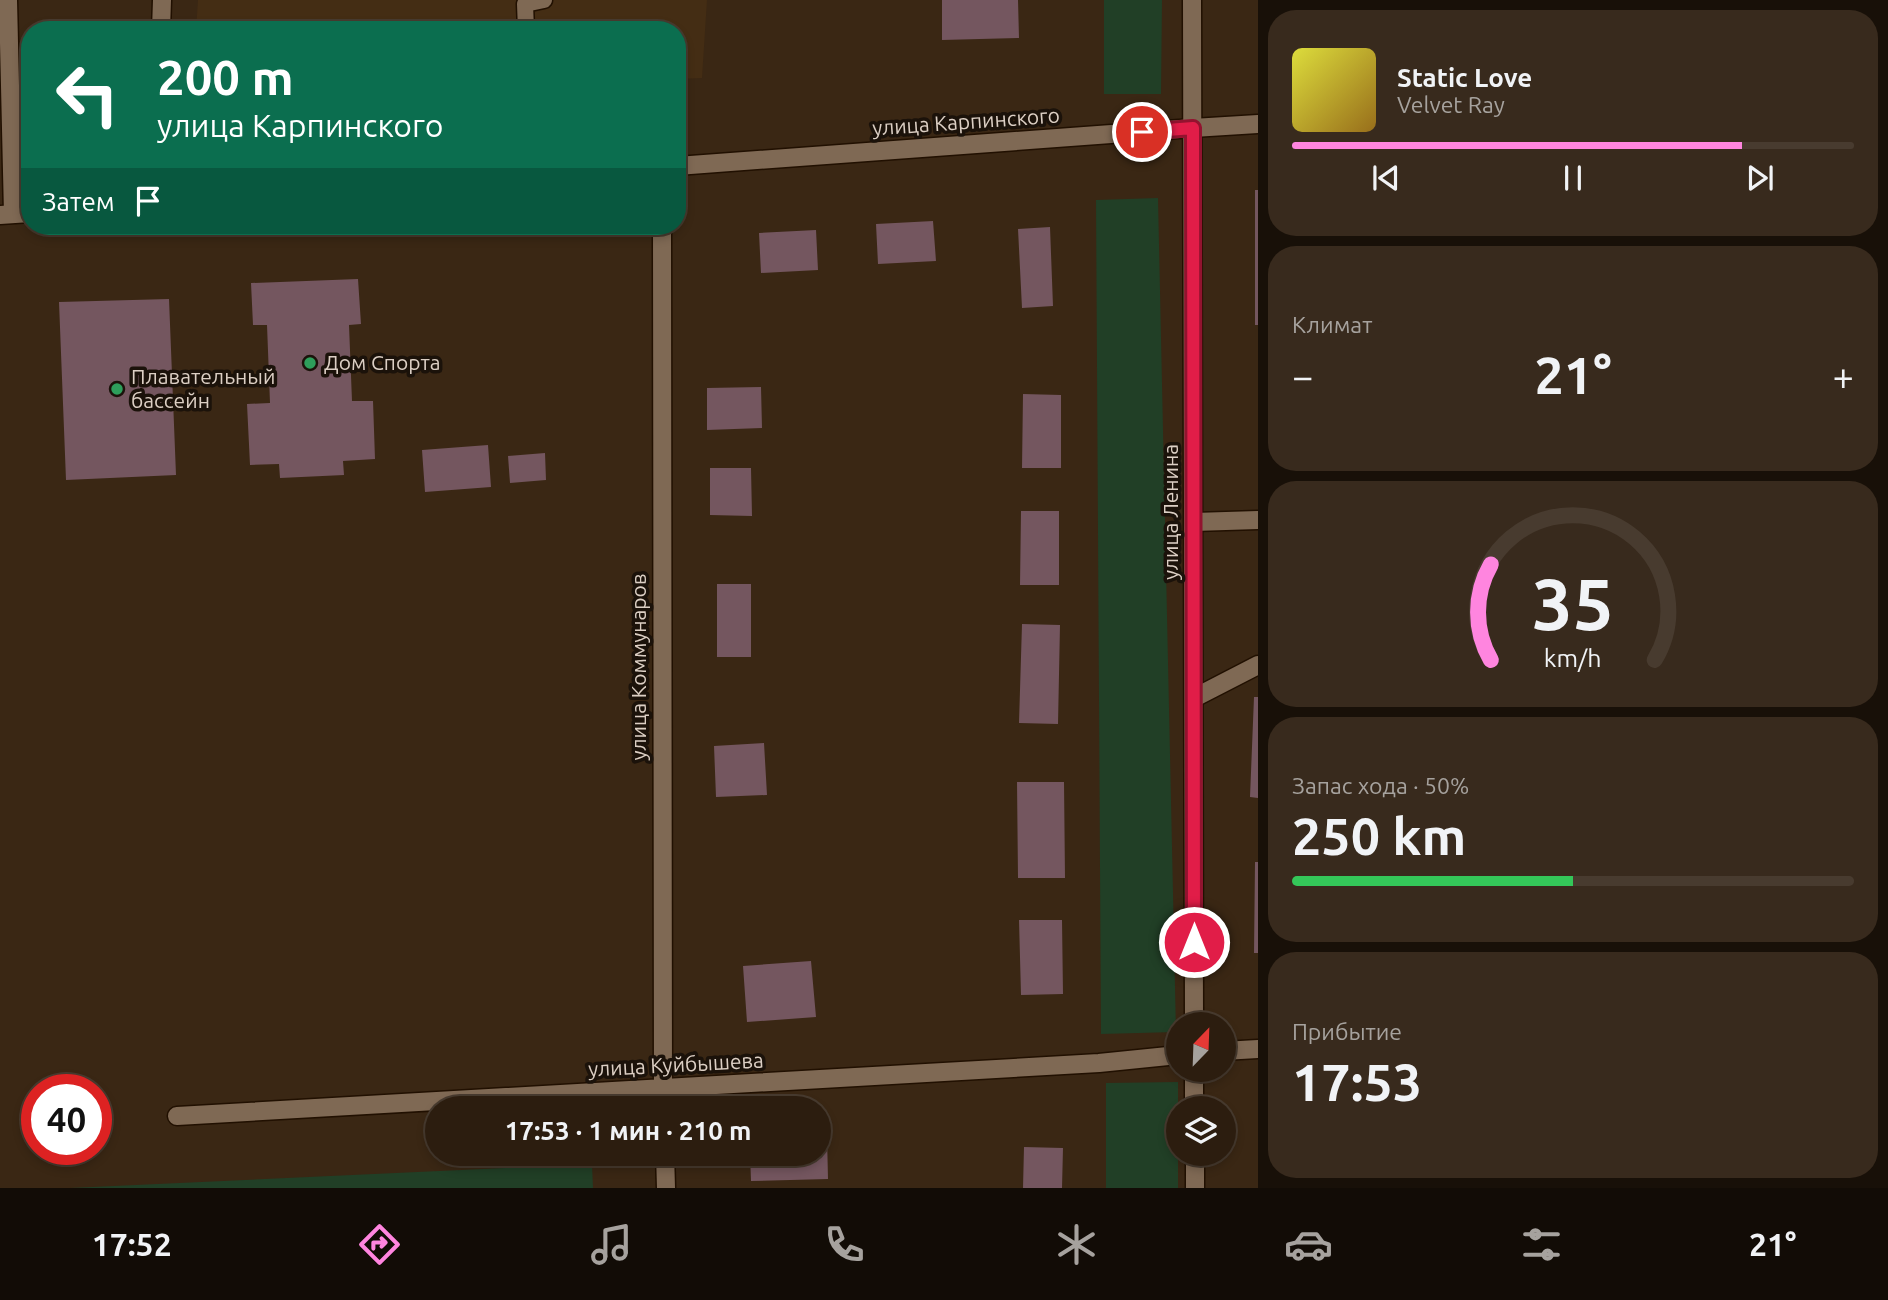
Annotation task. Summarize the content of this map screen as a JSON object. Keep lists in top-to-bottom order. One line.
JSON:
{"streets":{"street":["улица Карпинского","улица Ленина","улица Коммунаров","улица Куйбышева"]},"crossings":[["улица Карпинского","улица Ленина"],["улица Коммунаров","улица Куйбышева"]],"places":["Дом Спорта","Плавательный бассейн"],"north":"top right","page":{"turn":["200 m","улица Карпинского"],"song":["Static Love","Velvet Ray"],"then":"Затем","tile":["Климат",["Запас хода · 50%","250 km"],["Прибытие","17:53"]],"heat":["−","21°","+"],"limit":"40","trip":"17:53 · 1 мин · 210 m","tabs":["17:52","21°"],"gauge":["35","km/h"]}}
